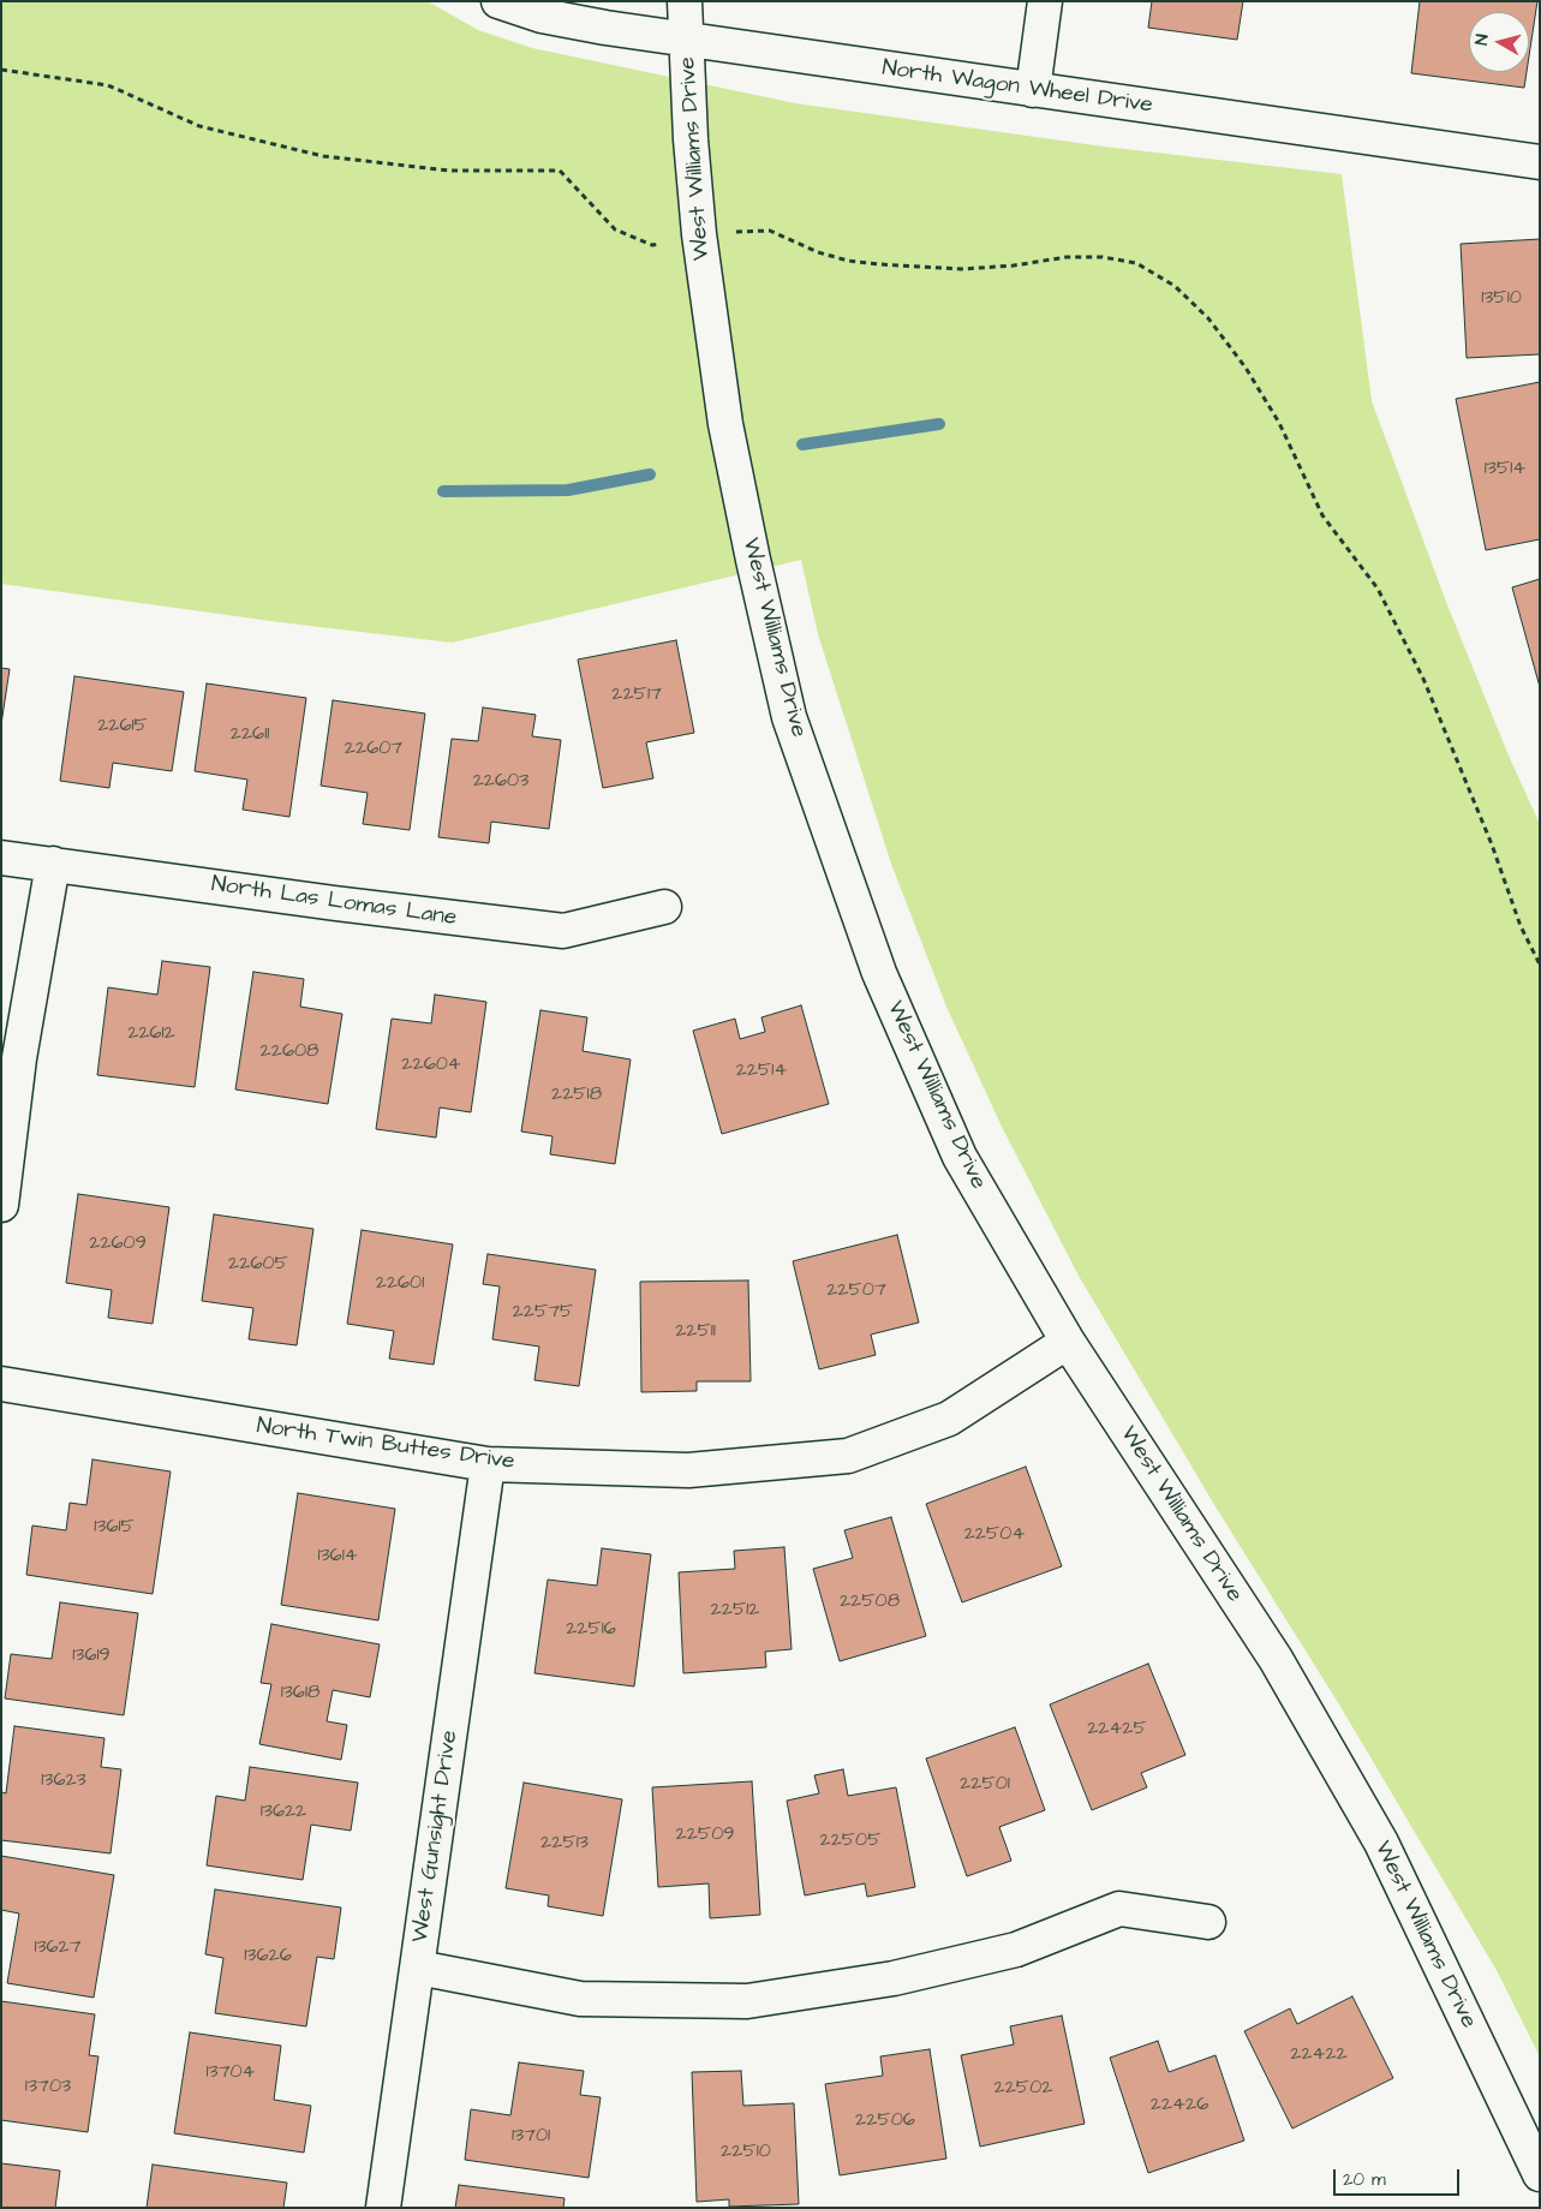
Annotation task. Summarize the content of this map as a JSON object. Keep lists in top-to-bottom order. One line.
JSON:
{"streets":{"street":["North Wagon Wheel Drive","West Williams Drive","North Las Lomas Lane","North Twin Buttes Drive","West Gunsight Drive"]},"crossings":[["North Wagon Wheel Drive","West Williams Drive"],["West Williams Drive","North Twin Buttes Drive"],["North Twin Buttes Drive","West Gunsight Drive"]],"house_numbers":["13510","13514","22517","22615","22611","22607","22603","22612","22608","22604","22514","22518","22609","22605","22601","22507","22575","22511","13615","22504","13614","22508","22512","22516","13619","13618","22425","13623","22501","13622","22509","22505","22513","13627","13626","22422","13704","13703","22502","22426","22506","13701","22510"],"scale_bar":"20 m","north":"left"}
